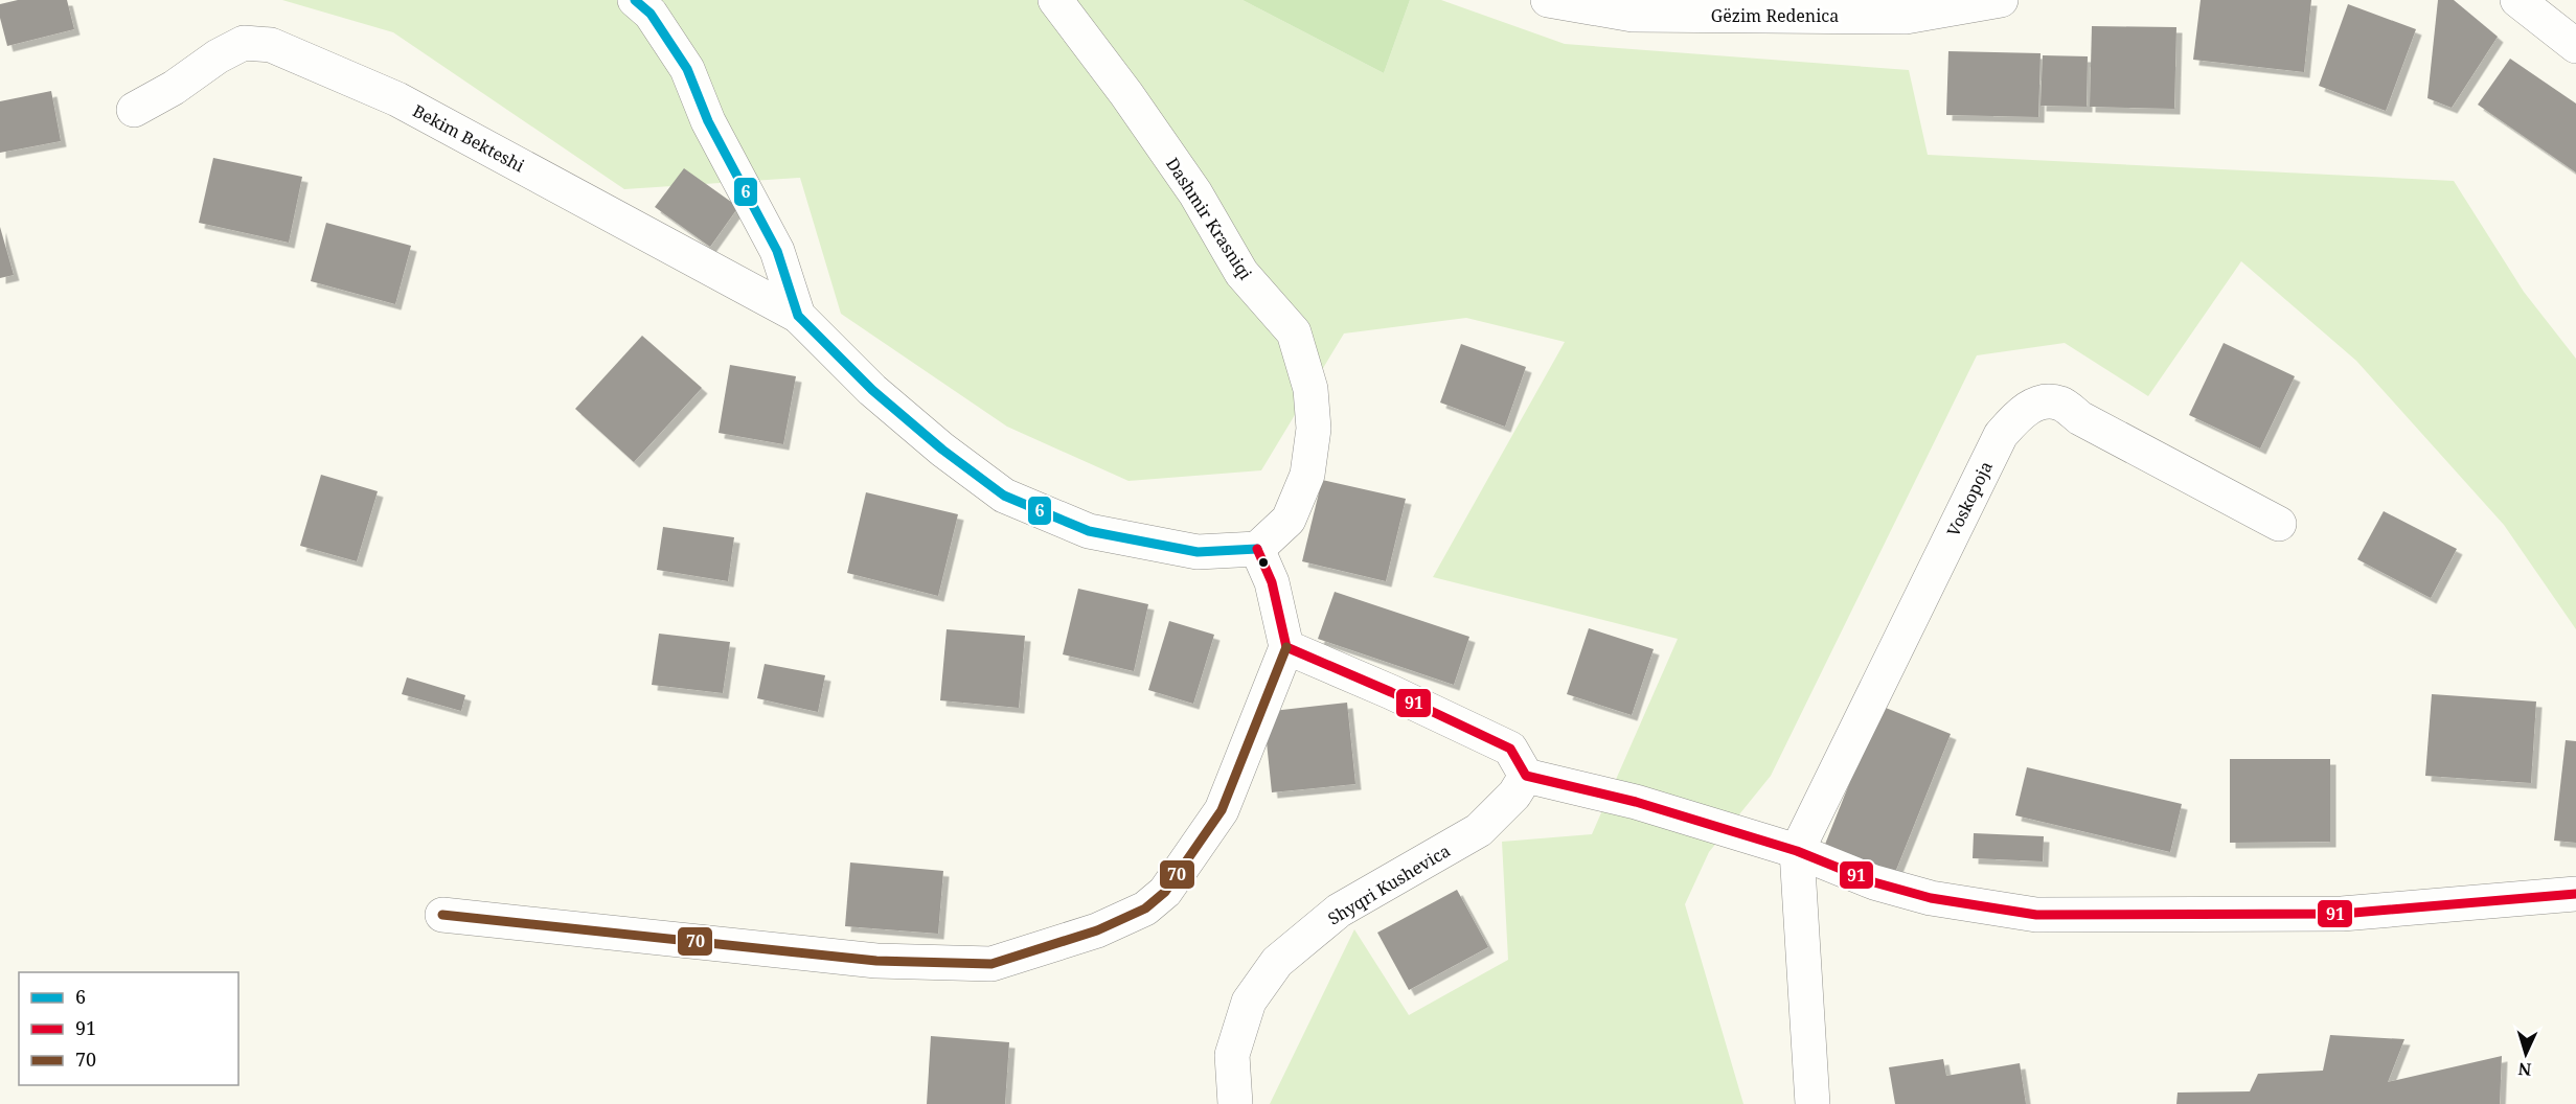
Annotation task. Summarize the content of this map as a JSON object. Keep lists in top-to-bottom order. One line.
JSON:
{"streets":{"street":["Gëzim Redenica","Bekim Bekteshi","Dashmir Krasniqi","Voskopoja","Shyqri Kushevica"]},"lines":["transit line 6","transit line 91","transit line 70"],"legend":["6","91","70"],"north":"bottom"}
